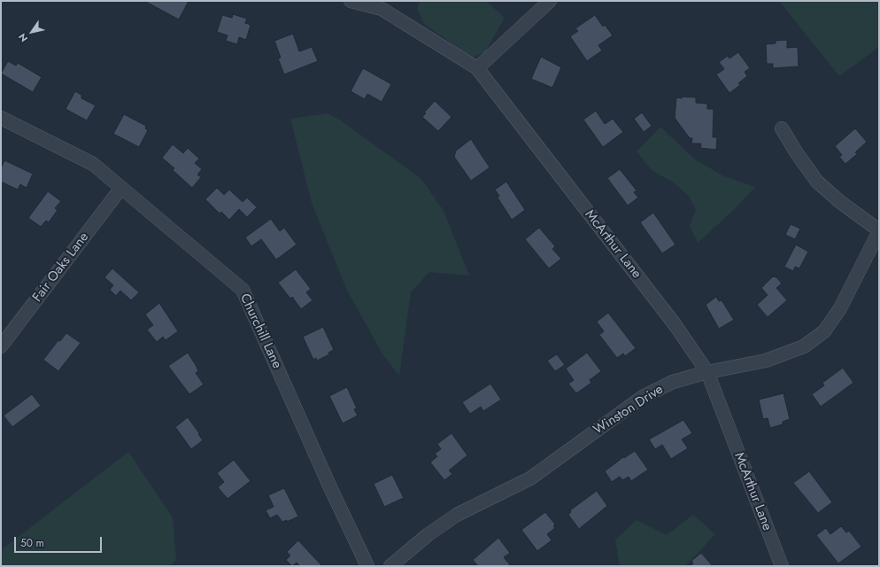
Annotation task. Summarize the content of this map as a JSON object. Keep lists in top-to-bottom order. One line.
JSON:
{"streets":{"street":["McArthur Lane","Fair Oaks Lane","Churchill Lane","Winston Drive"]},"crossings":[["McArthur Lane","Winston Drive"],["Fair Oaks Lane","Churchill Lane"]],"scale_bar":"50 m","north":"bottom left"}
